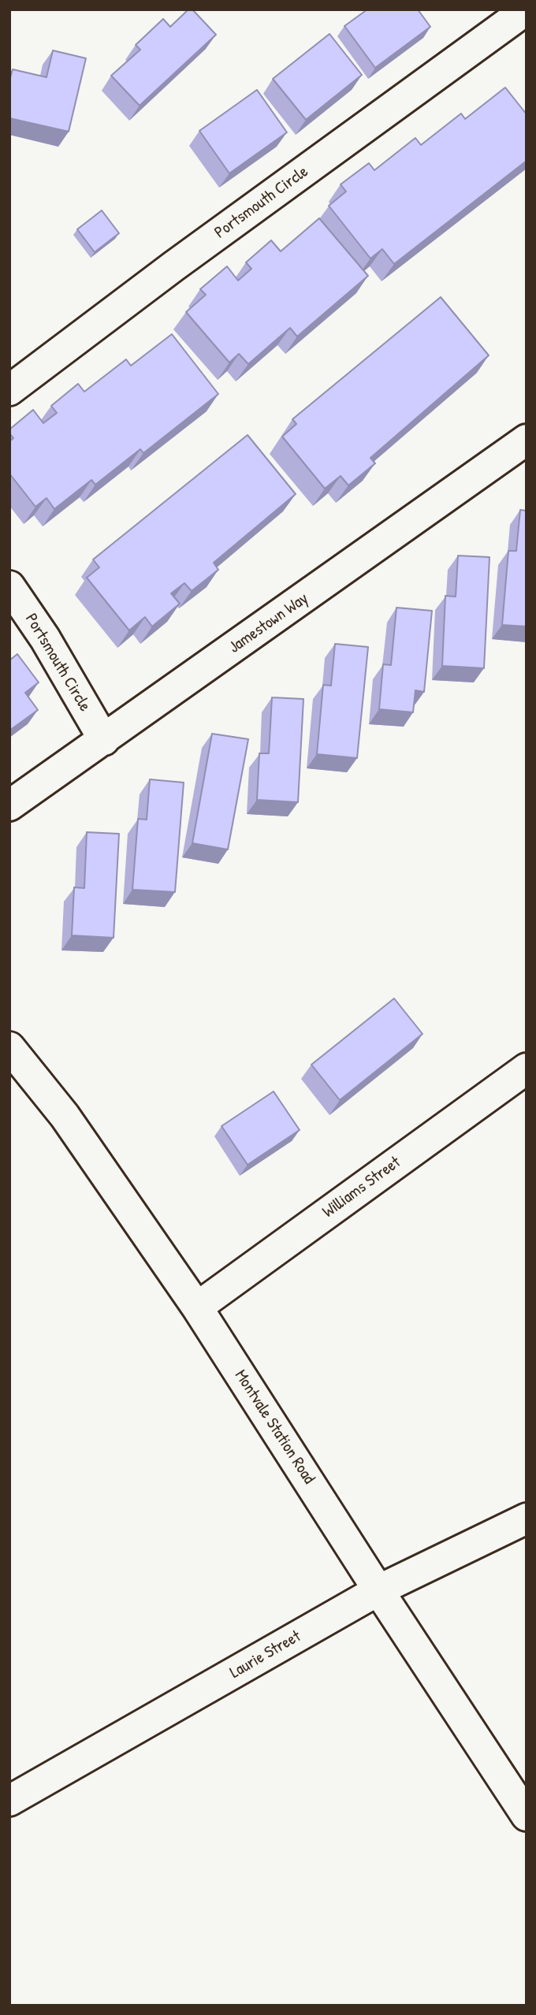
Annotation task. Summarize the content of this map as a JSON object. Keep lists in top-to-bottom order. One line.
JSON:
{"streets":{"street":["Portsmouth Circle","Jamestown Way","Williams Street","Montvale Station Road","Laurie Street"]},"crossings":[["Portsmouth Circle","Jamestown Way"],["Williams Street","Montvale Station Road"],["Montvale Station Road","Laurie Street"]]}
